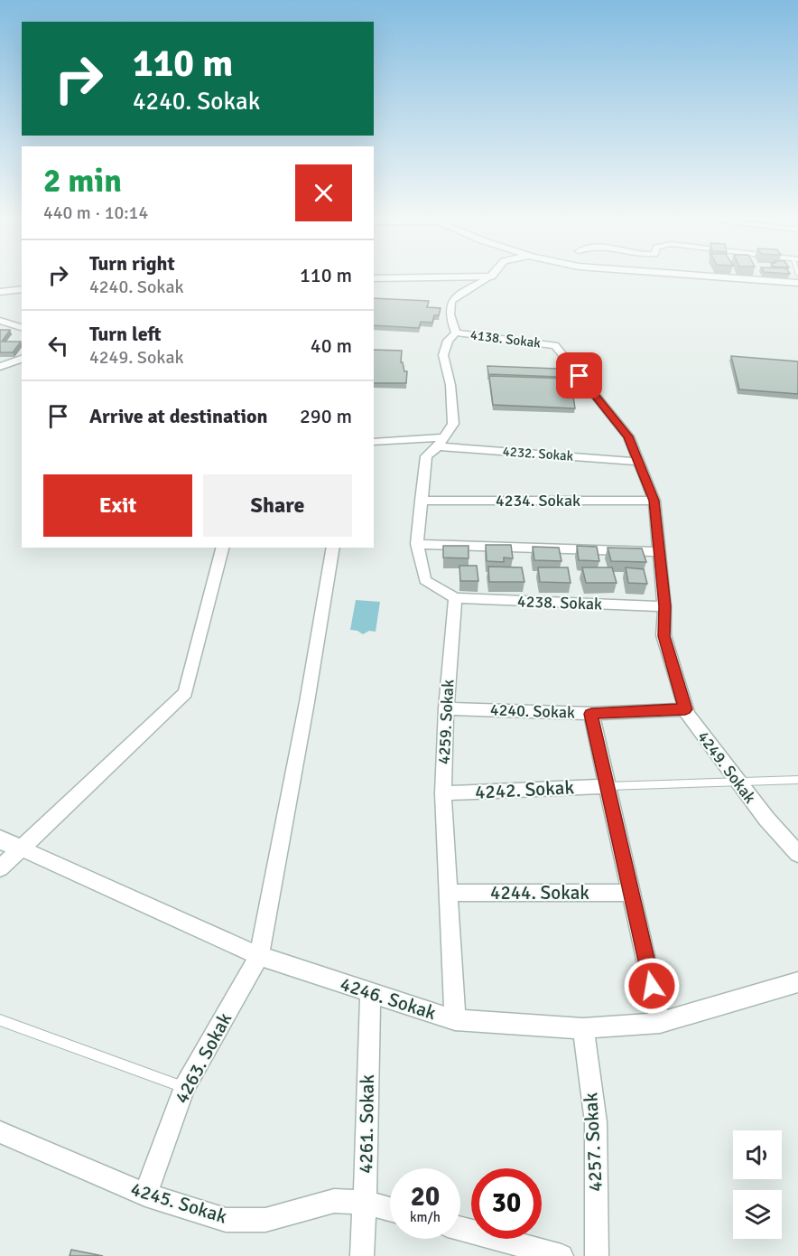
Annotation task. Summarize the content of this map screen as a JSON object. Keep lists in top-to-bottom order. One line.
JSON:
{"streets":{"street":["4138. Sokak","4232. Sokak","4234. Sokak","4238. Sokak","4240. Sokak","4259. Sokak","4249. Sokak","4242. Sokak","4244. Sokak","4246. Sokak","4263. Sokak","4261. Sokak","4257. Sokak","4245. Sokak"]},"crossings":[["4138. Sokak","4249. Sokak"],["4232. Sokak","4249. Sokak"],["4234. Sokak","4249. Sokak"],["4238. Sokak","4259. Sokak"],["4238. Sokak","4249. Sokak"],["4240. Sokak","4259. Sokak"],["4240. Sokak","4249. Sokak"],["4259. Sokak","4242. Sokak"],["4259. Sokak","4244. Sokak"],["4259. Sokak","4246. Sokak"],["4246. Sokak","4263. Sokak"],["4246. Sokak","4261. Sokak"],["4246. Sokak","4257. Sokak"],["4263. Sokak","4245. Sokak"],["4261. Sokak","4245. Sokak"]],"page":{"turn":["110 m","4240. Sokak"],"heading":["2 min","440 m · 10:14"],"list":[{"name":"Turn right","note":"4240. Sokak","value":"110 m"},{"name":"Turn left","note":"4249. Sokak","value":"40 m"},{"name":"Arrive at destination","value":"290 m"}],"buttons":["Exit","Share"],"speed":"20 km/h","limit":"30"}}
